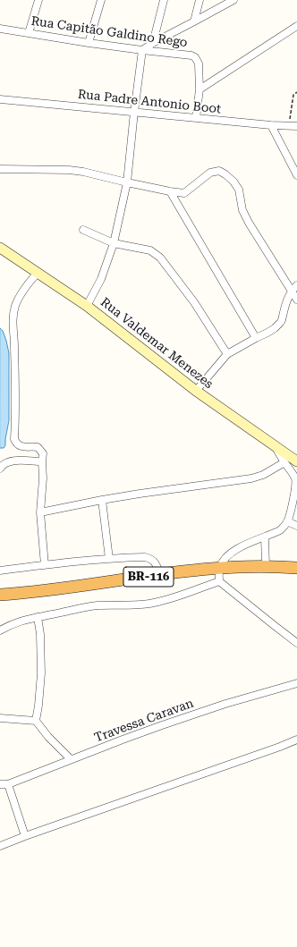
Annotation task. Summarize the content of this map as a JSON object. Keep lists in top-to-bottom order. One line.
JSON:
{"streets":{"highway":["BR-116"],"main road":["Rua Valdemar Menezes"],"street":["Rua Capitão Galdino Rego","Rua Padre Antonio Boot","Travessa Caravan"]},"crossings":[["Rua Capitão Galdino Rego","Rua Padre Antonio Boot"]]}
